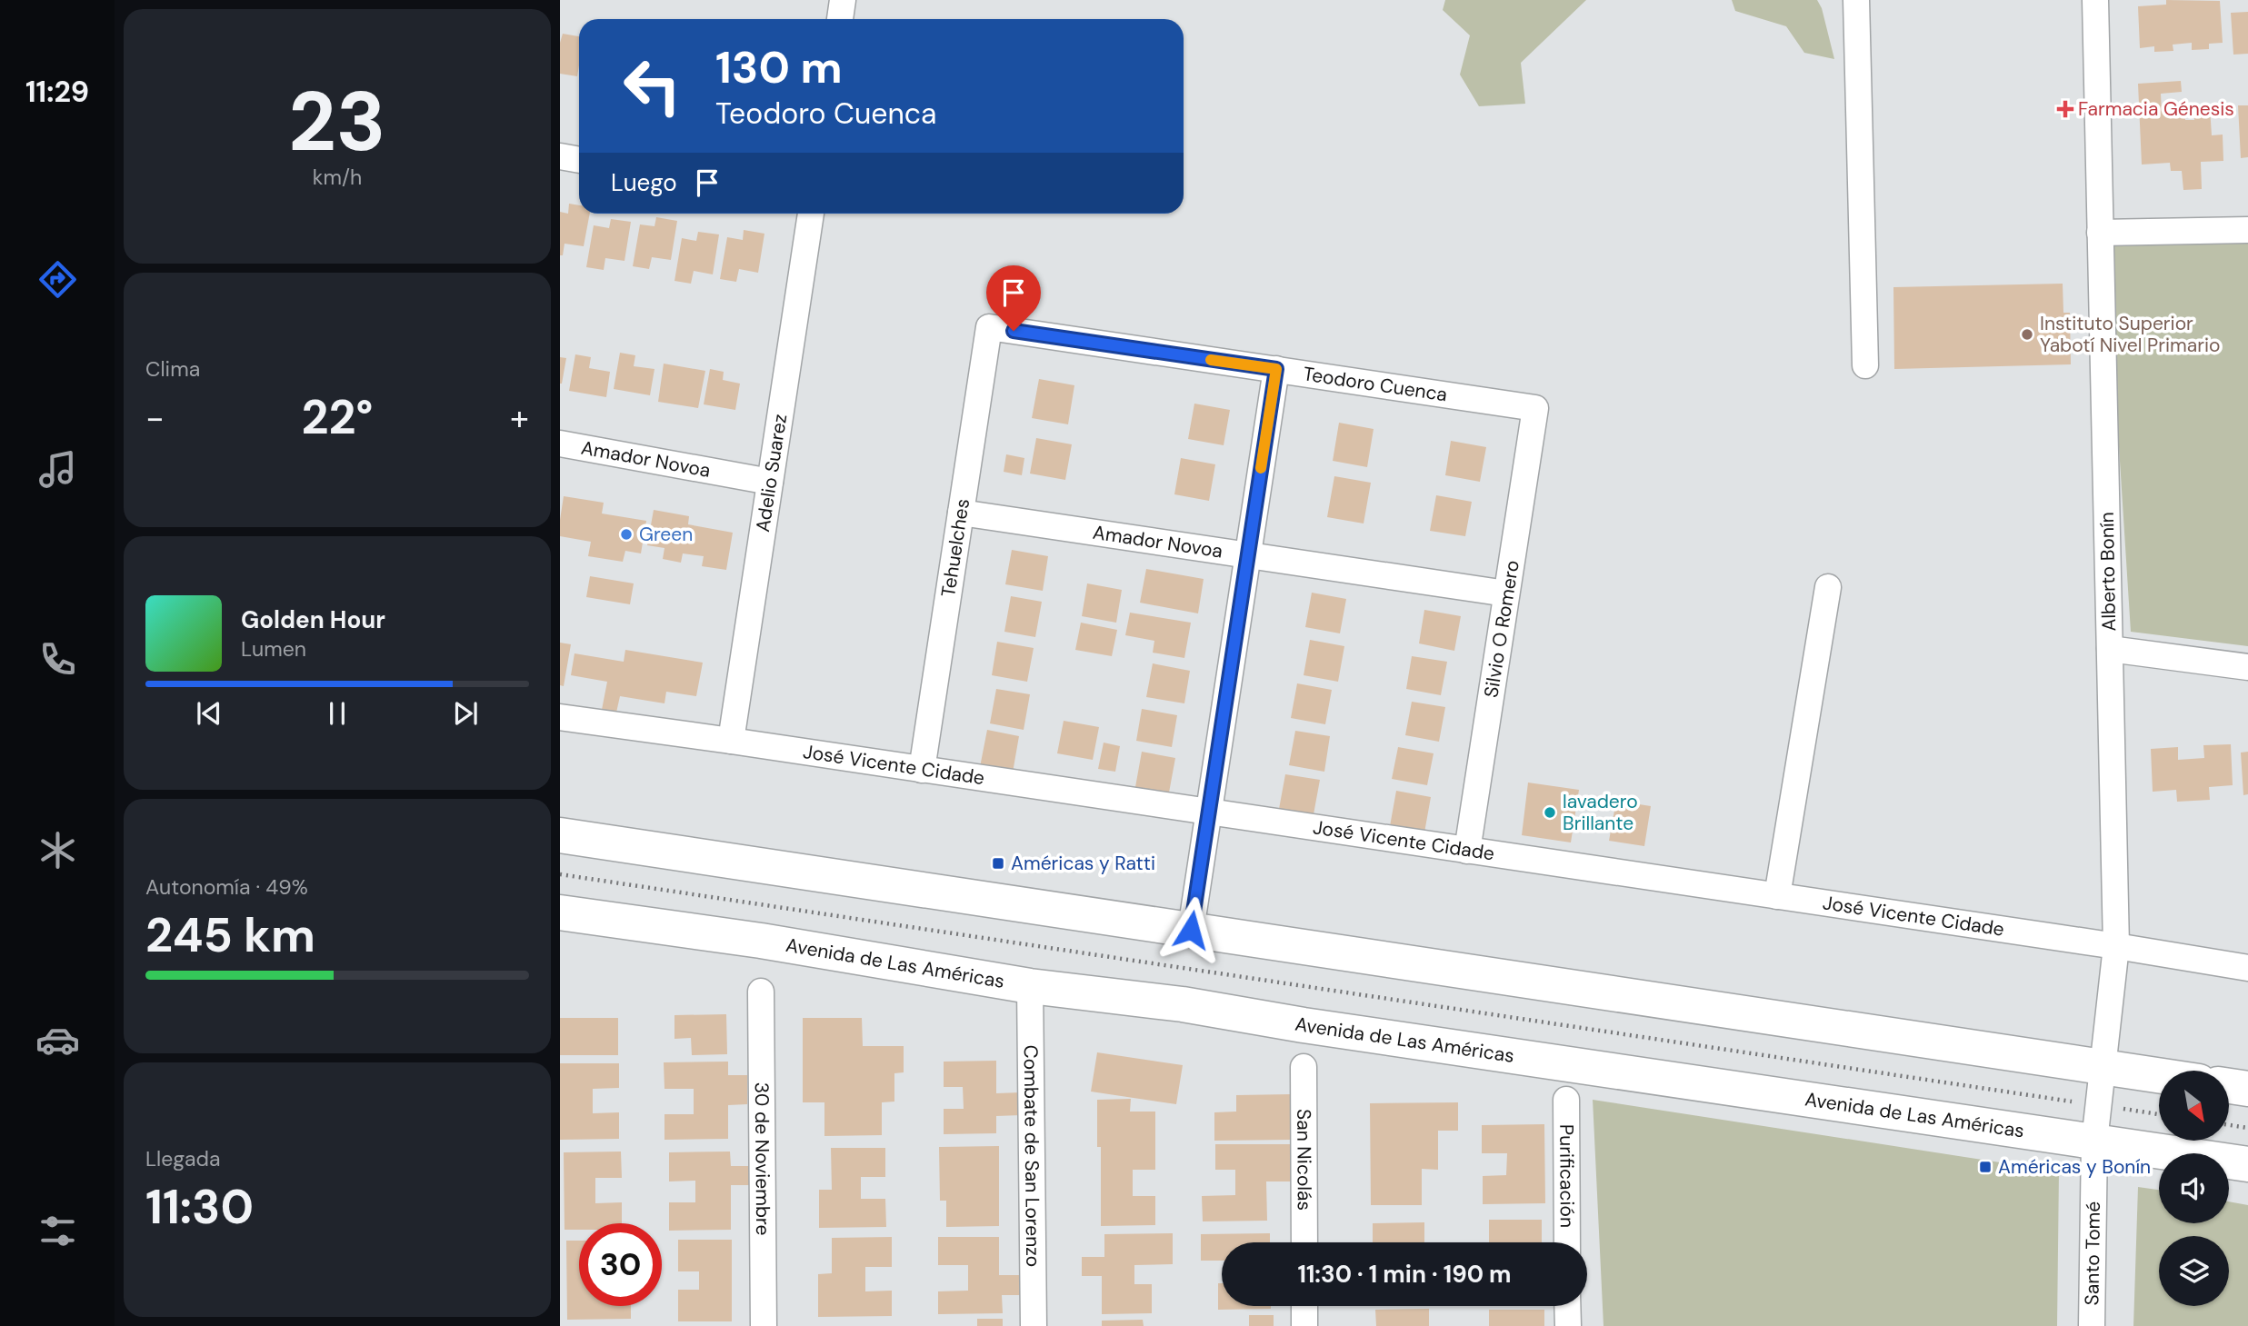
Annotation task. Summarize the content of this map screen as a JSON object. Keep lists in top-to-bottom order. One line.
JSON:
{"streets":{"main road":["Avenida de Las Américas"],"street":["Teodoro Cuenca","Amador Novoa","Adelio Suarez","Tehuelches","Alberto Bonín","Silvio O Romero","José Vicente Cidade","Combate de San Lorenzo","30 de Noviembre","San Nicolás","Purificación","Santo Tomé"]},"crossings":[["Teodoro Cuenca","Tehuelches"],["Teodoro Cuenca","Silvio O Romero"],["Amador Novoa","Adelio Suarez"],["Amador Novoa","Tehuelches"],["Amador Novoa","Silvio O Romero"],["Adelio Suarez","José Vicente Cidade"],["Tehuelches","José Vicente Cidade"],["Alberto Bonín","José Vicente Cidade"],["Alberto Bonín","Avenida de Las Américas"],["Alberto Bonín","Santo Tomé"],["Silvio O Romero","José Vicente Cidade"],["Avenida de Las Américas","Combate de San Lorenzo"],["Avenida de Las Américas","Santo Tomé"]],"places":{"health":["Farmacia Génesis"],"other":["Instituto Superior Yabotí Nivel Primario","Green","lavadero Brillante"],"transit":["Américas y Ratti","Américas y Bonín"]},"north":"bottom right","page":{"tabs":"11:29","tile":[["23","km/h"],"Clima",["Autonomía · 49%","245 km"],["Llegada","11:30"]],"turn":["130 m","Teodoro Cuenca"],"then":"Luego","heat":["−","22°","+"],"song":["Golden Hour","Lumen"],"limit":"30","trip":"11:30 · 1 min · 190 m"}}
